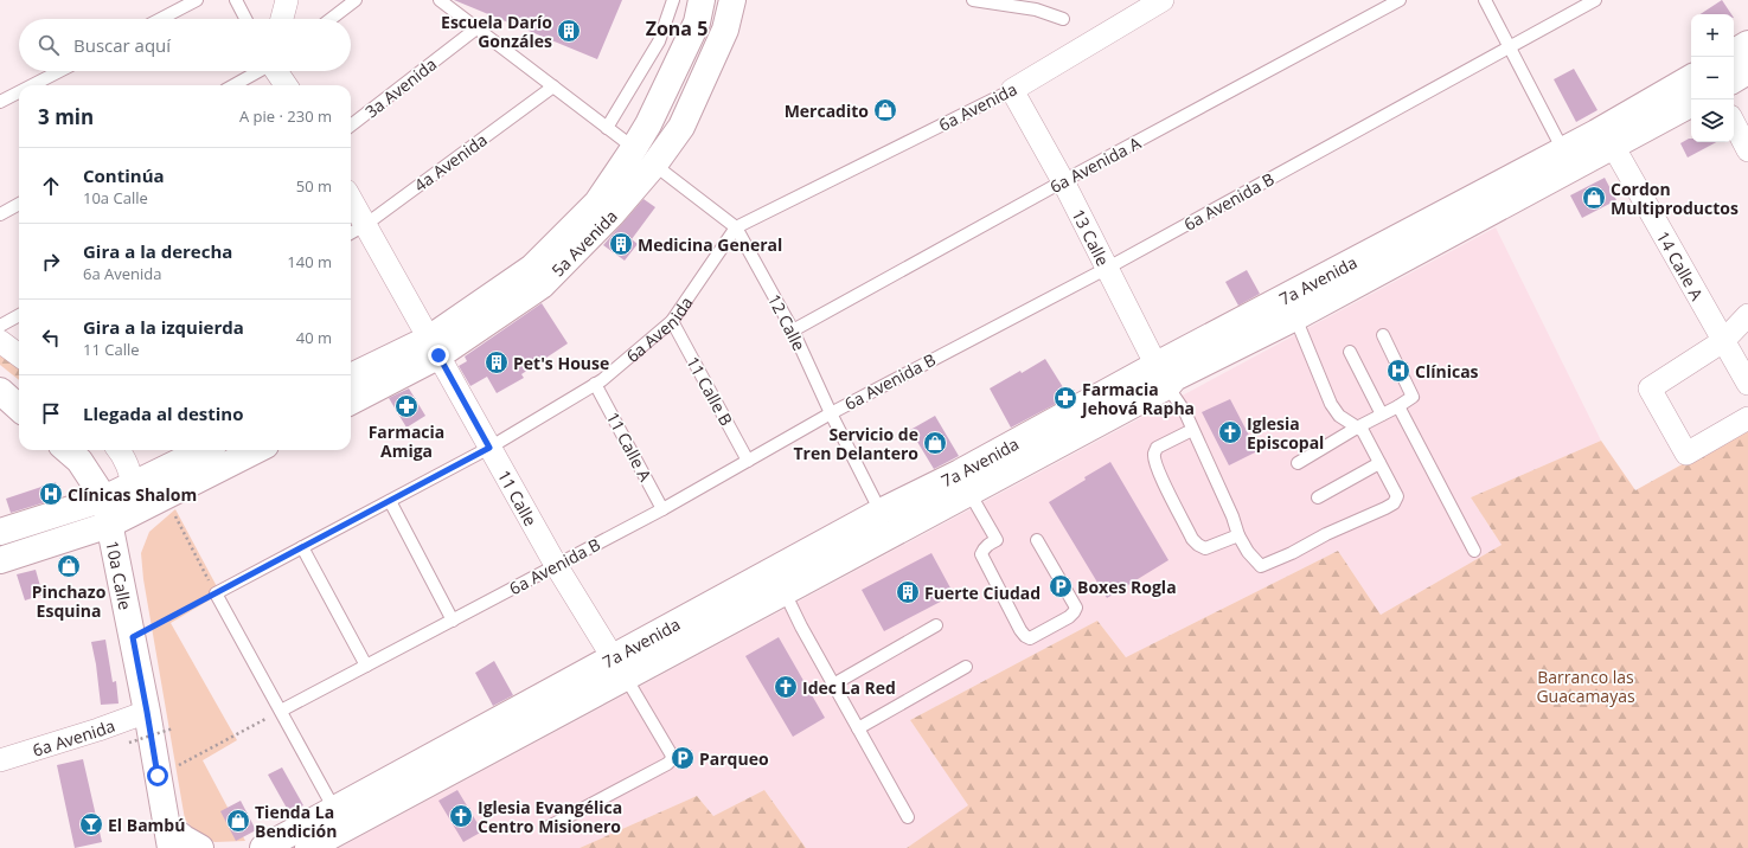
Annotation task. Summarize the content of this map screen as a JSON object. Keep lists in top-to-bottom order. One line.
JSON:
{"streets":{"street":["6a Avenida","13 Calle","5a Avenida","14 Calle A","7a Avenida","11 Calle","10a Calle"],"lane":["3a Avenida","4a Avenida","6a Avenida A","6a Avenida B","12 Calle","11 Calle B","11 Calle A"]},"crossings":[["6a Avenida","13 Calle"],["6a Avenida","12 Calle"],["6a Avenida","11 Calle B"],["6a Avenida","11 Calle A"],["6a Avenida","11 Calle"],["6a Avenida","10a Calle"],["4a Avenida","11 Calle"],["6a Avenida A","13 Calle"],["6a Avenida A","12 Calle"],["6a Avenida B","13 Calle"],["6a Avenida B","12 Calle"],["6a Avenida B","11 Calle B"],["6a Avenida B","11 Calle A"],["6a Avenida B","11 Calle"],["13 Calle","7a Avenida"],["5a Avenida","12 Calle"],["5a Avenida","11 Calle"],["14 Calle A","7a Avenida"],["7a Avenida","12 Calle"],["7a Avenida","11 Calle"]],"districts":["Zona 5"],"parks":["Barranco las Guacamayas"],"places":{"building":["Escuela Darío Gonzáles","Medicina General","Pet's House","Fuerte Ciudad"],"shop":["Mercadito","Cordon Multiproductos","Servicio de Tren Delantero","Pinchazo Esquina","Tienda La Bendición"],"hospital":["Clínicas","Clínicas Shalom"],"pharmacy":["Farmacia Jehová Rapha","Farmacia Amiga"],"church":["Iglesia Episcopal","Idec La Red","Iglesia Evangélica Centro Misionero"],"parking":["Boxes Rogla","Parqueo"],"bar":["El Bambú"]},"page":{"map_buttons":["+","−"],"search":"Buscar aquí","heading":["3 min","A pie · 230 m"],"list":[["Continúa","10a Calle","50 m"],["Gira a la derecha","6a Avenida","140 m"],["Gira a la izquierda","11 Calle","40 m"],"Llegada al destino"]}}
